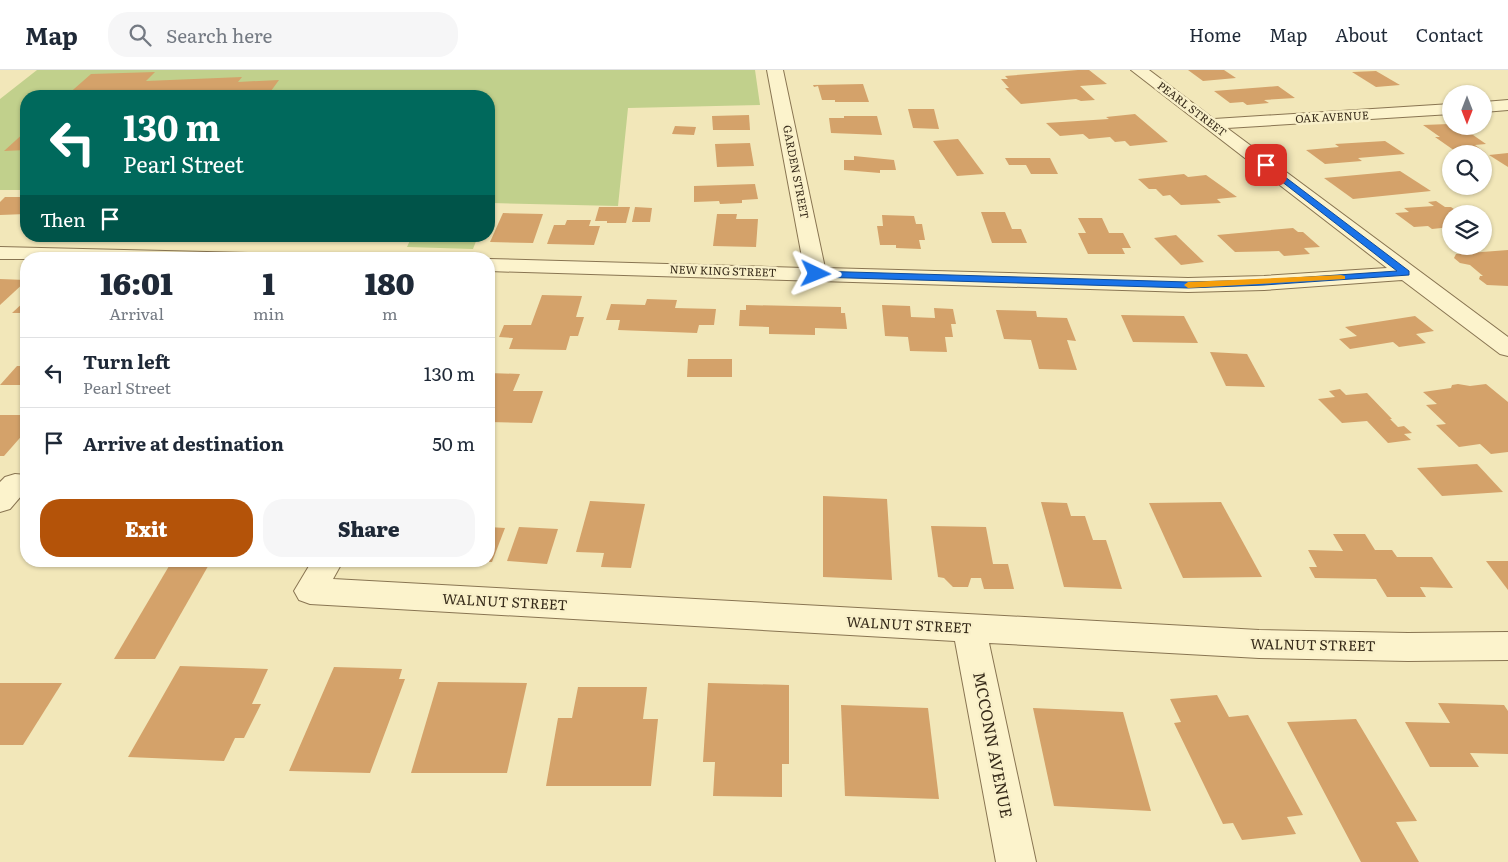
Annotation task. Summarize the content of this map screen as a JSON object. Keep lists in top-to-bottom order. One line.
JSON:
{"streets":{"street":["PEARL STREET","OAK AVENUE","GARDEN STREET","NEW KING STREET","WALNUT STREET","MCCONN AVENUE"]},"crossings":[["PEARL STREET","OAK AVENUE"],["PEARL STREET","NEW KING STREET"],["GARDEN STREET","NEW KING STREET"],["WALNUT STREET","MCCONN AVENUE"]],"north":"bottom","page":{"header":"Map","search":"Search here","nav":["Home","Map","About","Contact"],"turn":["130 m","Pearl Street"],"then":"Then","eta":["16:01","Arrival","1","min","180","m"],"list":[{"name":"Turn left","note":"Pearl Street","value":"130 m"},{"name":"Arrive at destination","value":"50 m"}],"buttons":["Exit","Share"]}}
